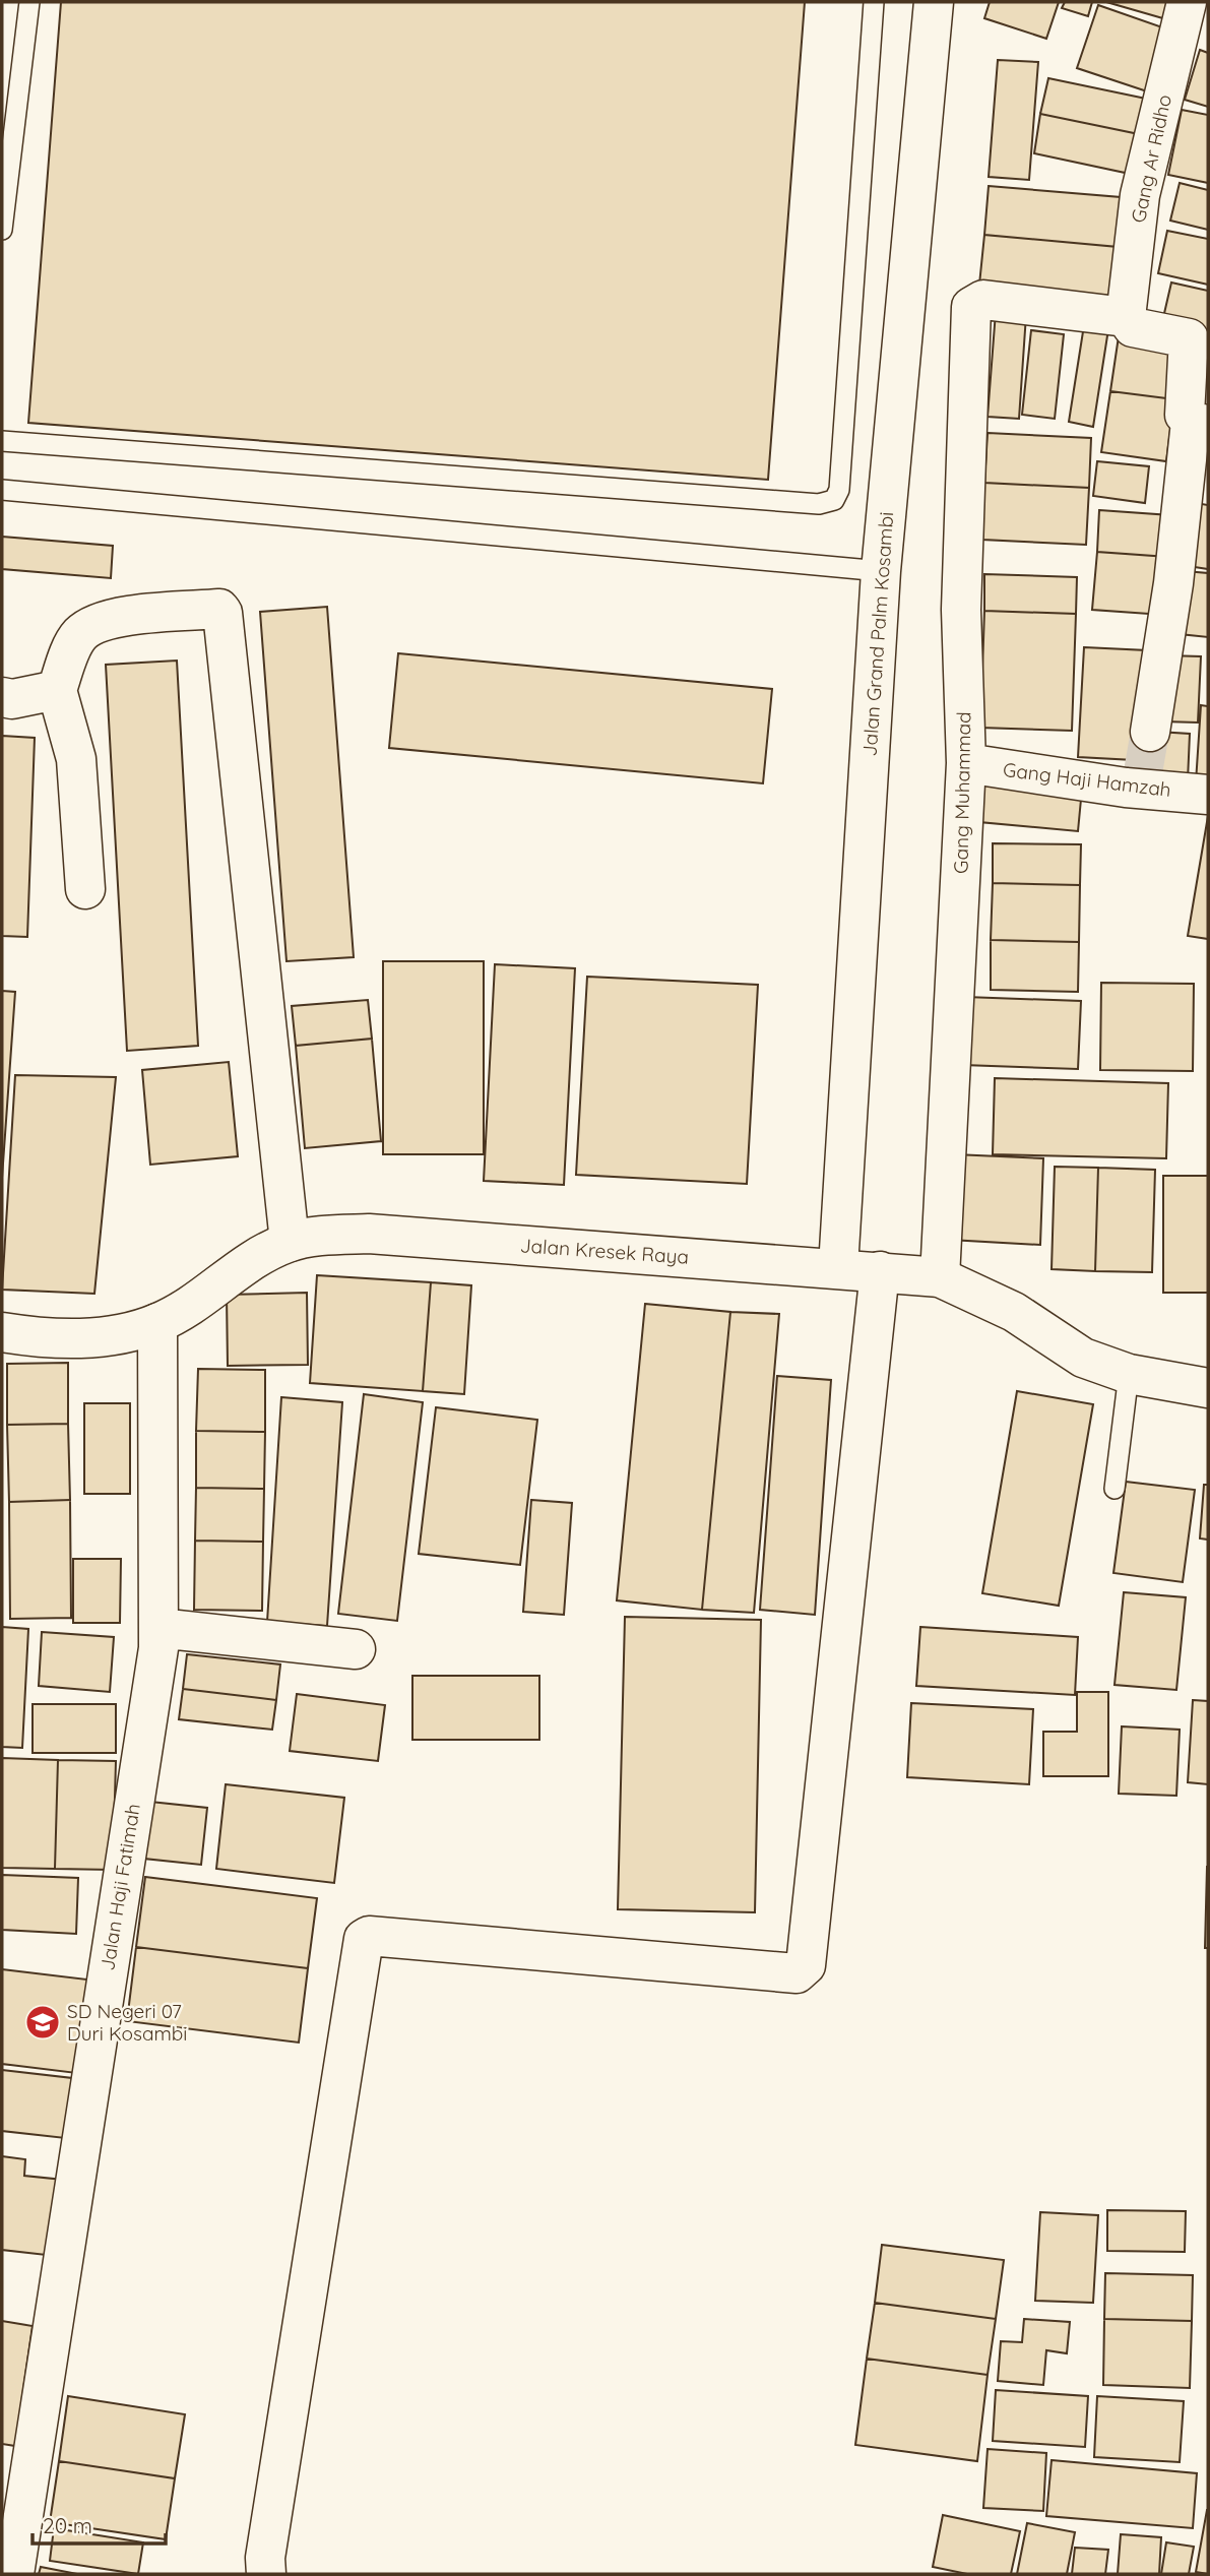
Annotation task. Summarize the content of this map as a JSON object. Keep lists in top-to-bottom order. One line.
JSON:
{"streets":{"street":["Gang Ar Ridho","Jalan Grand Palm Kosambi","Gang Haji Hamzah","Gang Muhammad","Jalan Kresek Raya","Jalan Haji Fatimah"]},"crossings":[["Gang Ar Ridho","Gang Muhammad"],["Jalan Grand Palm Kosambi","Jalan Kresek Raya"],["Gang Haji Hamzah","Gang Muhammad"],["Gang Muhammad","Jalan Kresek Raya"],["Jalan Kresek Raya","Jalan Haji Fatimah"]],"places":{"school or university":["SD Negeri 07 Duri Kosambi"]},"scale_bar":"20 m"}
